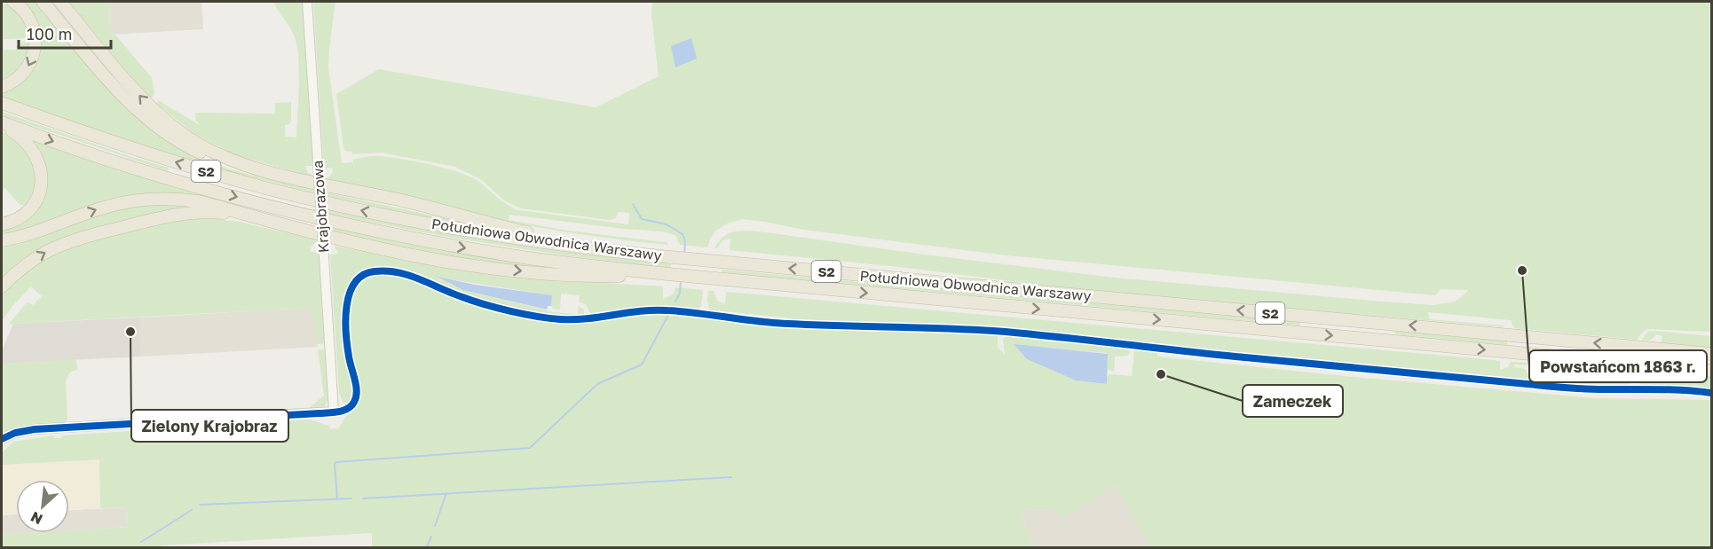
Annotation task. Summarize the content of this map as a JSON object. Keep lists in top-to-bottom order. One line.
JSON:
{"streets":{"highway":["S2","Południowa Obwodnica Warszawy"],"street":["Krajobrazowa"]},"places":["Powstańcom 1863 r.","Zielony Krajobraz","Zameczek"],"scale_bar":"100 m","north":"bottom left"}
